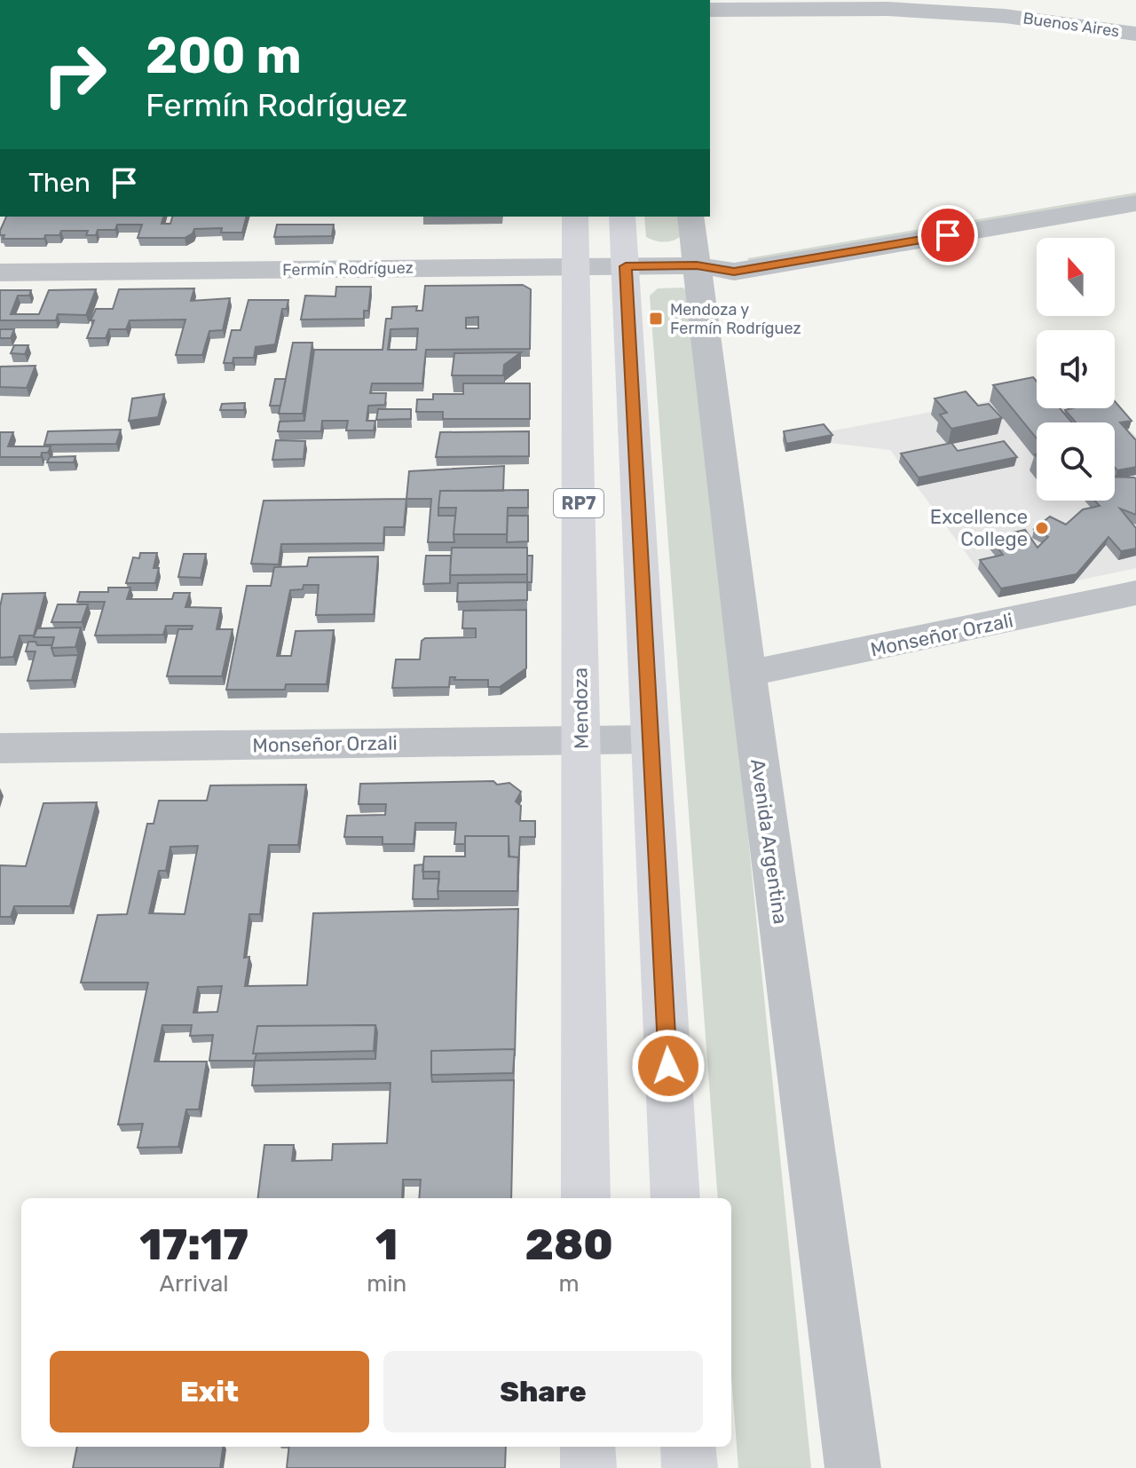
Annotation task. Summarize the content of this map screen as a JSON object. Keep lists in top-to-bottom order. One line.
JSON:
{"streets":{"main road":["RP7","Mendoza"],"street":["Buenos Aires","Fermín Rodríguez","Monseñor Orzali","Avenida Argentina"]},"crossings":[["Fermín Rodríguez","Mendoza"],["Fermín Rodríguez","Avenida Argentina"],["Monseñor Orzali","Mendoza"],["Monseñor Orzali","Avenida Argentina"]],"places":{"transit":["Mendoza y Fermín Rodríguez"],"other":["Excellence College"]},"north":"top","page":{"turn":["200 m","Fermín Rodríguez"],"then":"Then","eta":["17:17","Arrival","1","min","280","m"],"buttons":["Exit","Share"]}}
